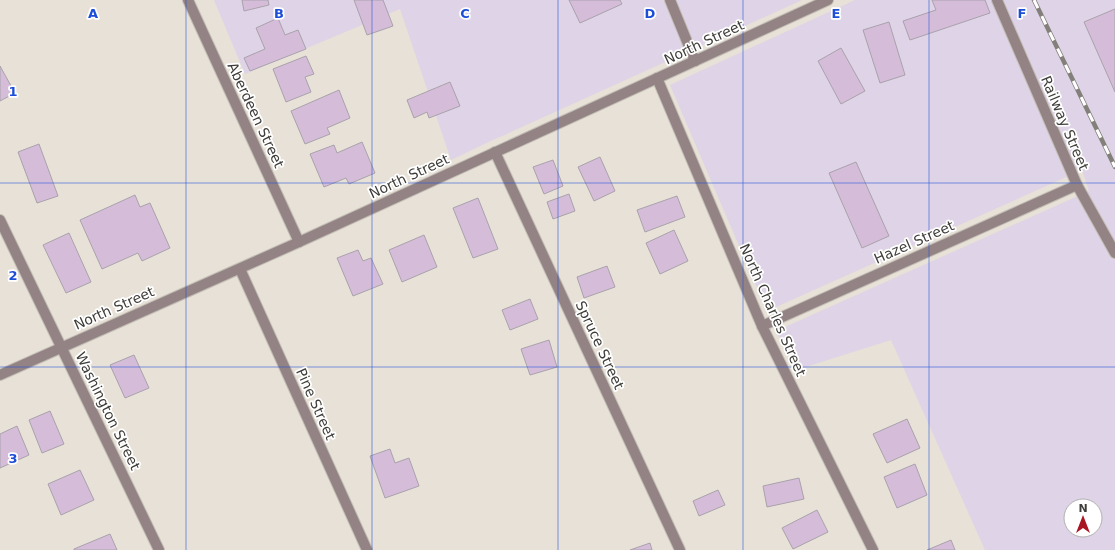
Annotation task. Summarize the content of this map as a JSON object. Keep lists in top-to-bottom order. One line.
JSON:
{"streets":{"street":["North Street","Aberdeen Street","Railway Street","Hazel Street","North Charles Street","Spruce Street","Pine Street","Washington Street"]},"crossings":[["North Street","Aberdeen Street"],["North Street","North Charles Street"],["North Street","Spruce Street"],["North Street","Pine Street"],["North Street","Washington Street"],["Railway Street","Hazel Street"],["Hazel Street","North Charles Street"]],"north":"top","grid":{"columns":["A","B","C","D","E","F"],"rows":["1","2","3"]}}
